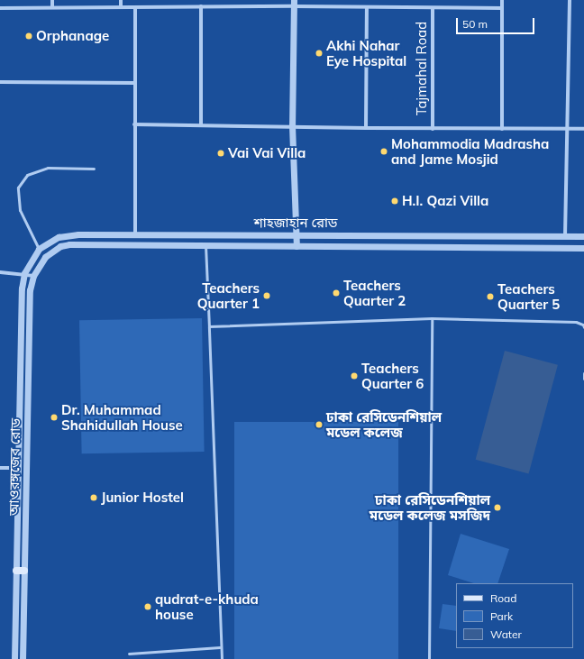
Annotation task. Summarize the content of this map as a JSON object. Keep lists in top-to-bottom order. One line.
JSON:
{"streets":{"street":["Tajmahal Road","শাহজাহান রোড","আওরঙ্গজেব রোড"]},"crossings":[["শাহজাহান রোড","আওরঙ্গজেব রোড"]],"places":["Orphanage","Akhi Nahar Eye Hospital","Mohammodia Madrasha and Jame Mosjid","Vai Vai Villa","H.I. Qazi Villa","Teachers Quarter 2","Teachers Quarter 1","Teachers Quarter 5","Teachers Quarter 6","Dr. Muhammad Shahidullah House","ঢাকা রেসিডেনশিয়াল মডেল কলেজ","Junior Hostel","ঢাকা রেসিডেনশিয়াল মডেল কলেজ মসজিদ","qudrat-e-khuda house"],"legend":["Road","Park","Water"],"scale_bar":"50 m"}
